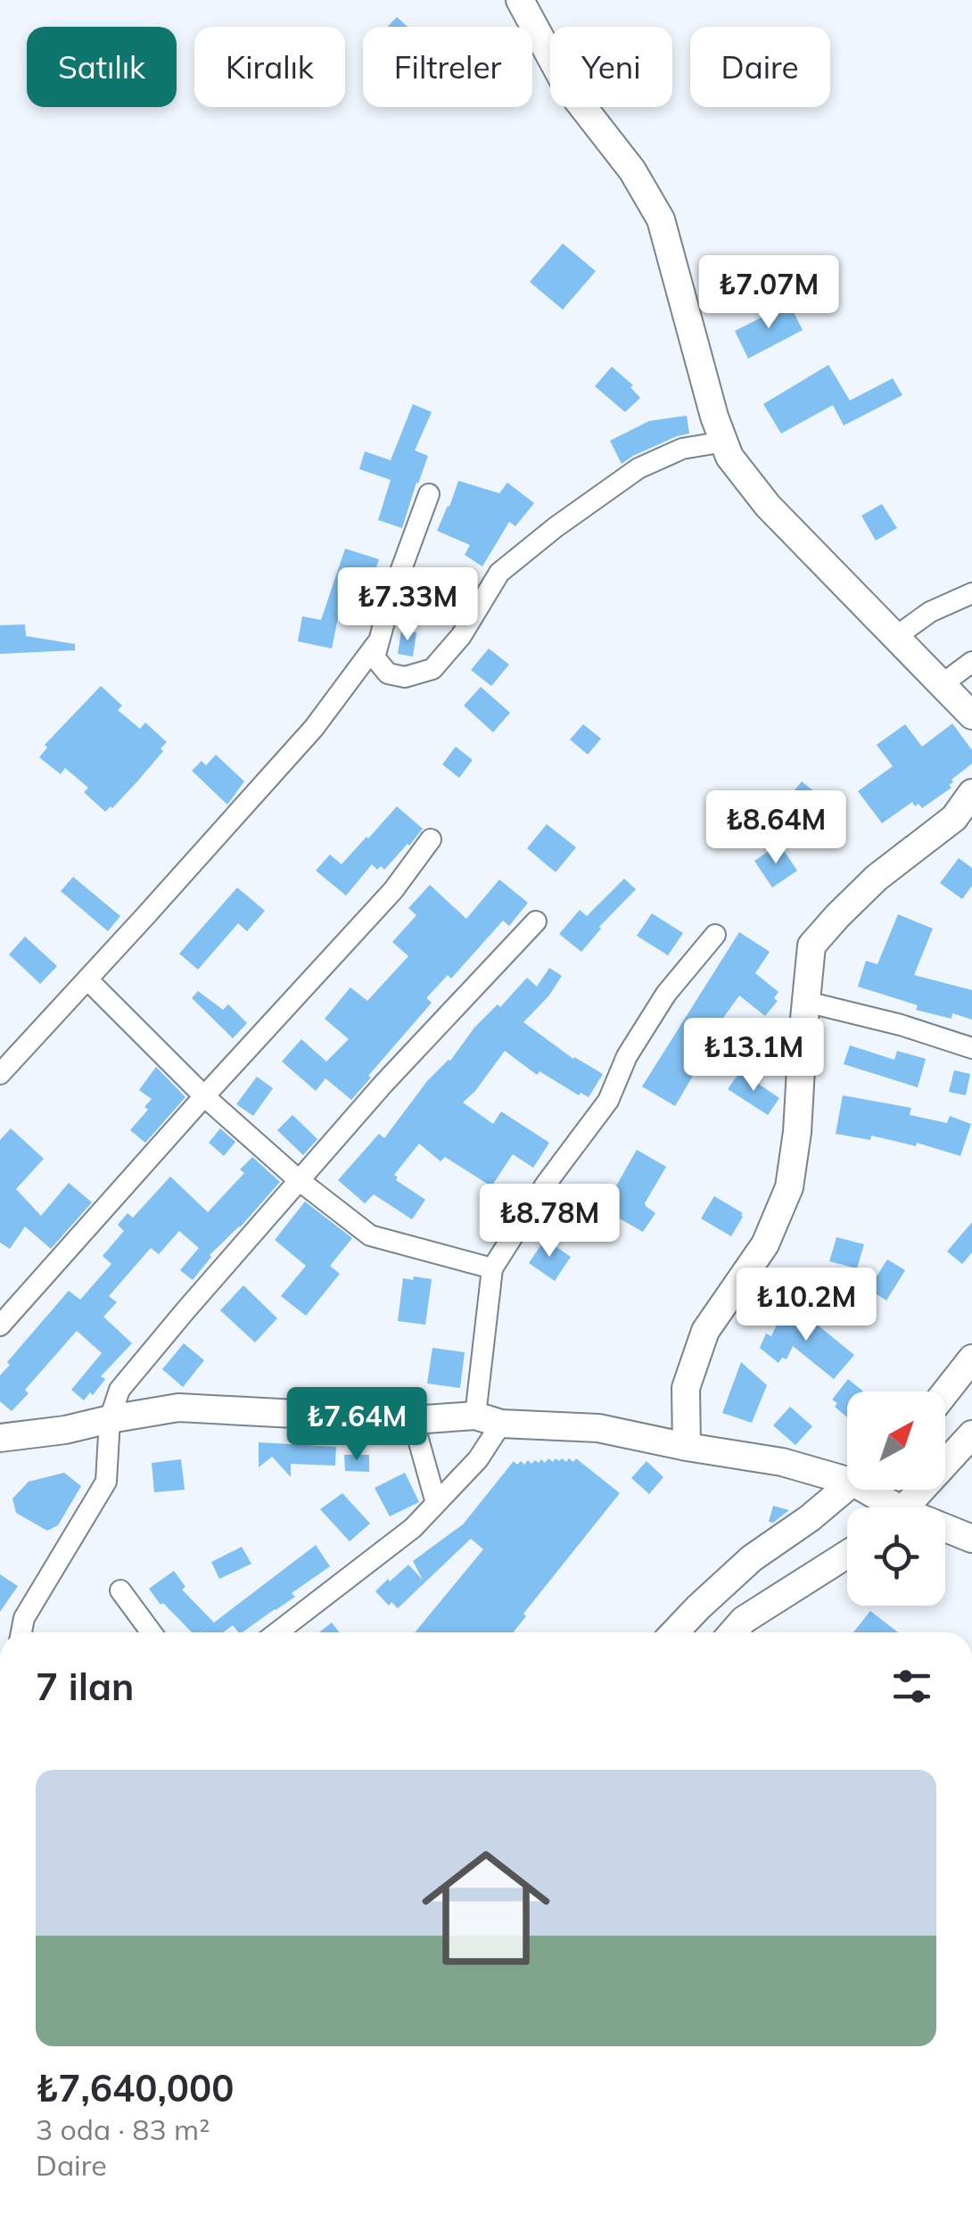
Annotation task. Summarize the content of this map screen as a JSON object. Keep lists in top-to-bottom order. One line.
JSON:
{"north":"top right","page":{"chip":["Satılık","Kiralık","Filtreler","Yeni","Daire"],"price":["₺7.07M","₺7.33M","₺8.64M","₺13.1M","₺8.78M","₺10.2M","₺7.64M"],"heading":"7 ilan","list":[{"name":"₺7,640,000","note":"3 oda · 83 m² · Daire"}]}}
